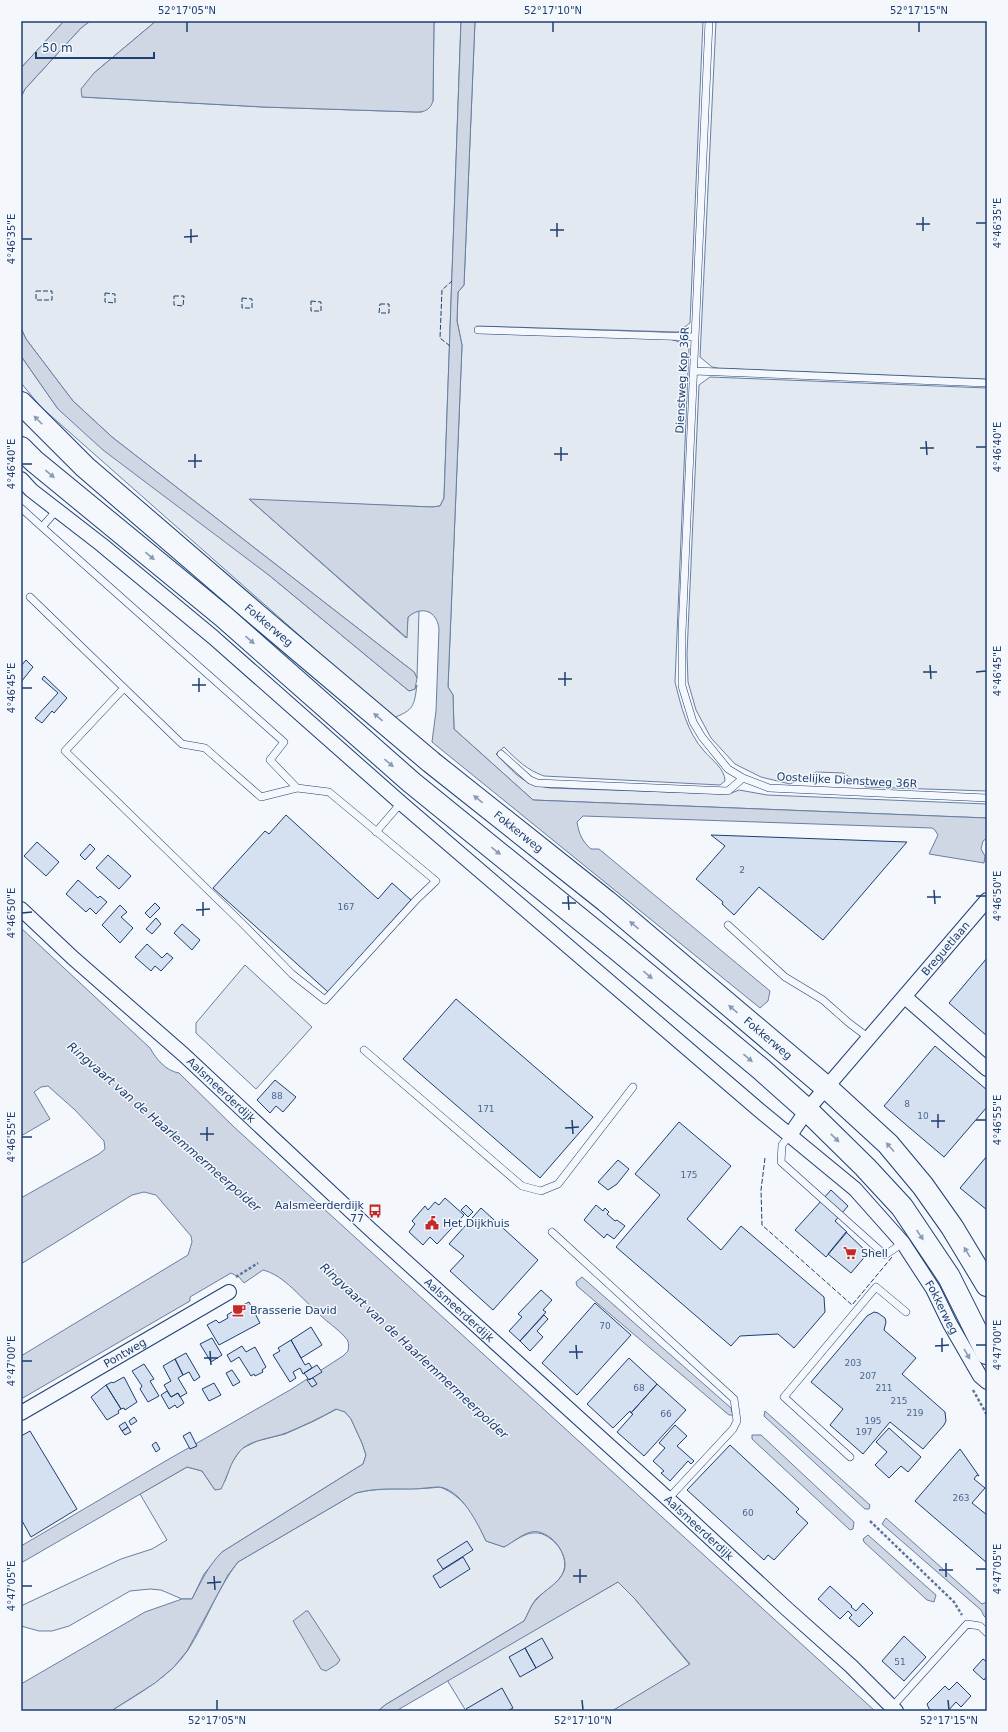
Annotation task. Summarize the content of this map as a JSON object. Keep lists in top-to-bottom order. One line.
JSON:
{"streets":{"main road":["Fokkerweg"],"street":["Breguetlaan","Aalsmeerderdijk","Pontweg"],"lane":["Dienstweg Kop 36R","Oostelijke Dienstweg 36R"]},"crossings":[["Dienstweg Kop 36R","Oostelijke Dienstweg 36R"],["Fokkerweg","Breguetlaan"]],"water":["Ringvaart van de Haarlemmermeerpolder"],"places":{"bus stop":["Aalsmeerderdijk 77"],"public building":["Het Dijkhuis"],"supermarket":["Shell"],"cafe":["Brasserie David"]},"house_numbers":["2","167","88","8","171","10","175","70","203","207","68","211","215","219","66","195","197","263","60","51"],"scale_bar":"50 m","coordinates":["52°17'05\"N","52°17'10\"N","52°17'15\"N","4°46'35\"E","4°46'40\"E","4°46'45\"E","4°46'50\"E","4°46'55\"E","4°47'00\"E","4°47'05\"E"]}
